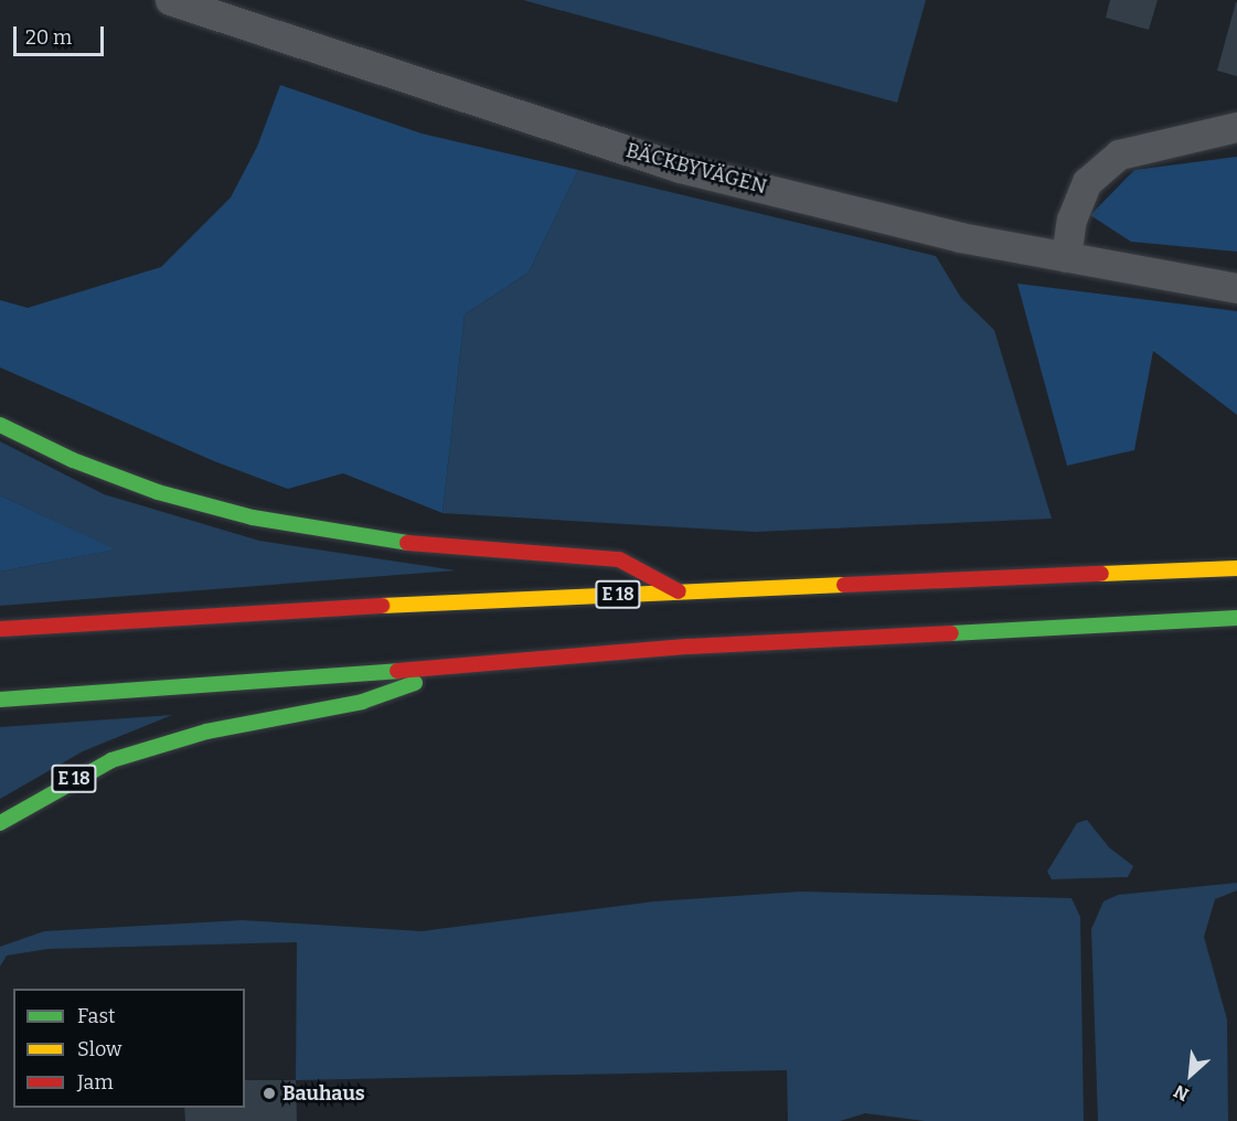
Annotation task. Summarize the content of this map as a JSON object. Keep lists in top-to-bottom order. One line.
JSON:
{"streets":{"highway":["E 18"],"street":["BÄCKBYVÄGEN"]},"places":["Bauhaus"],"legend":["Fast","Slow","Jam"],"scale_bar":"20 m","north":"bottom left"}
